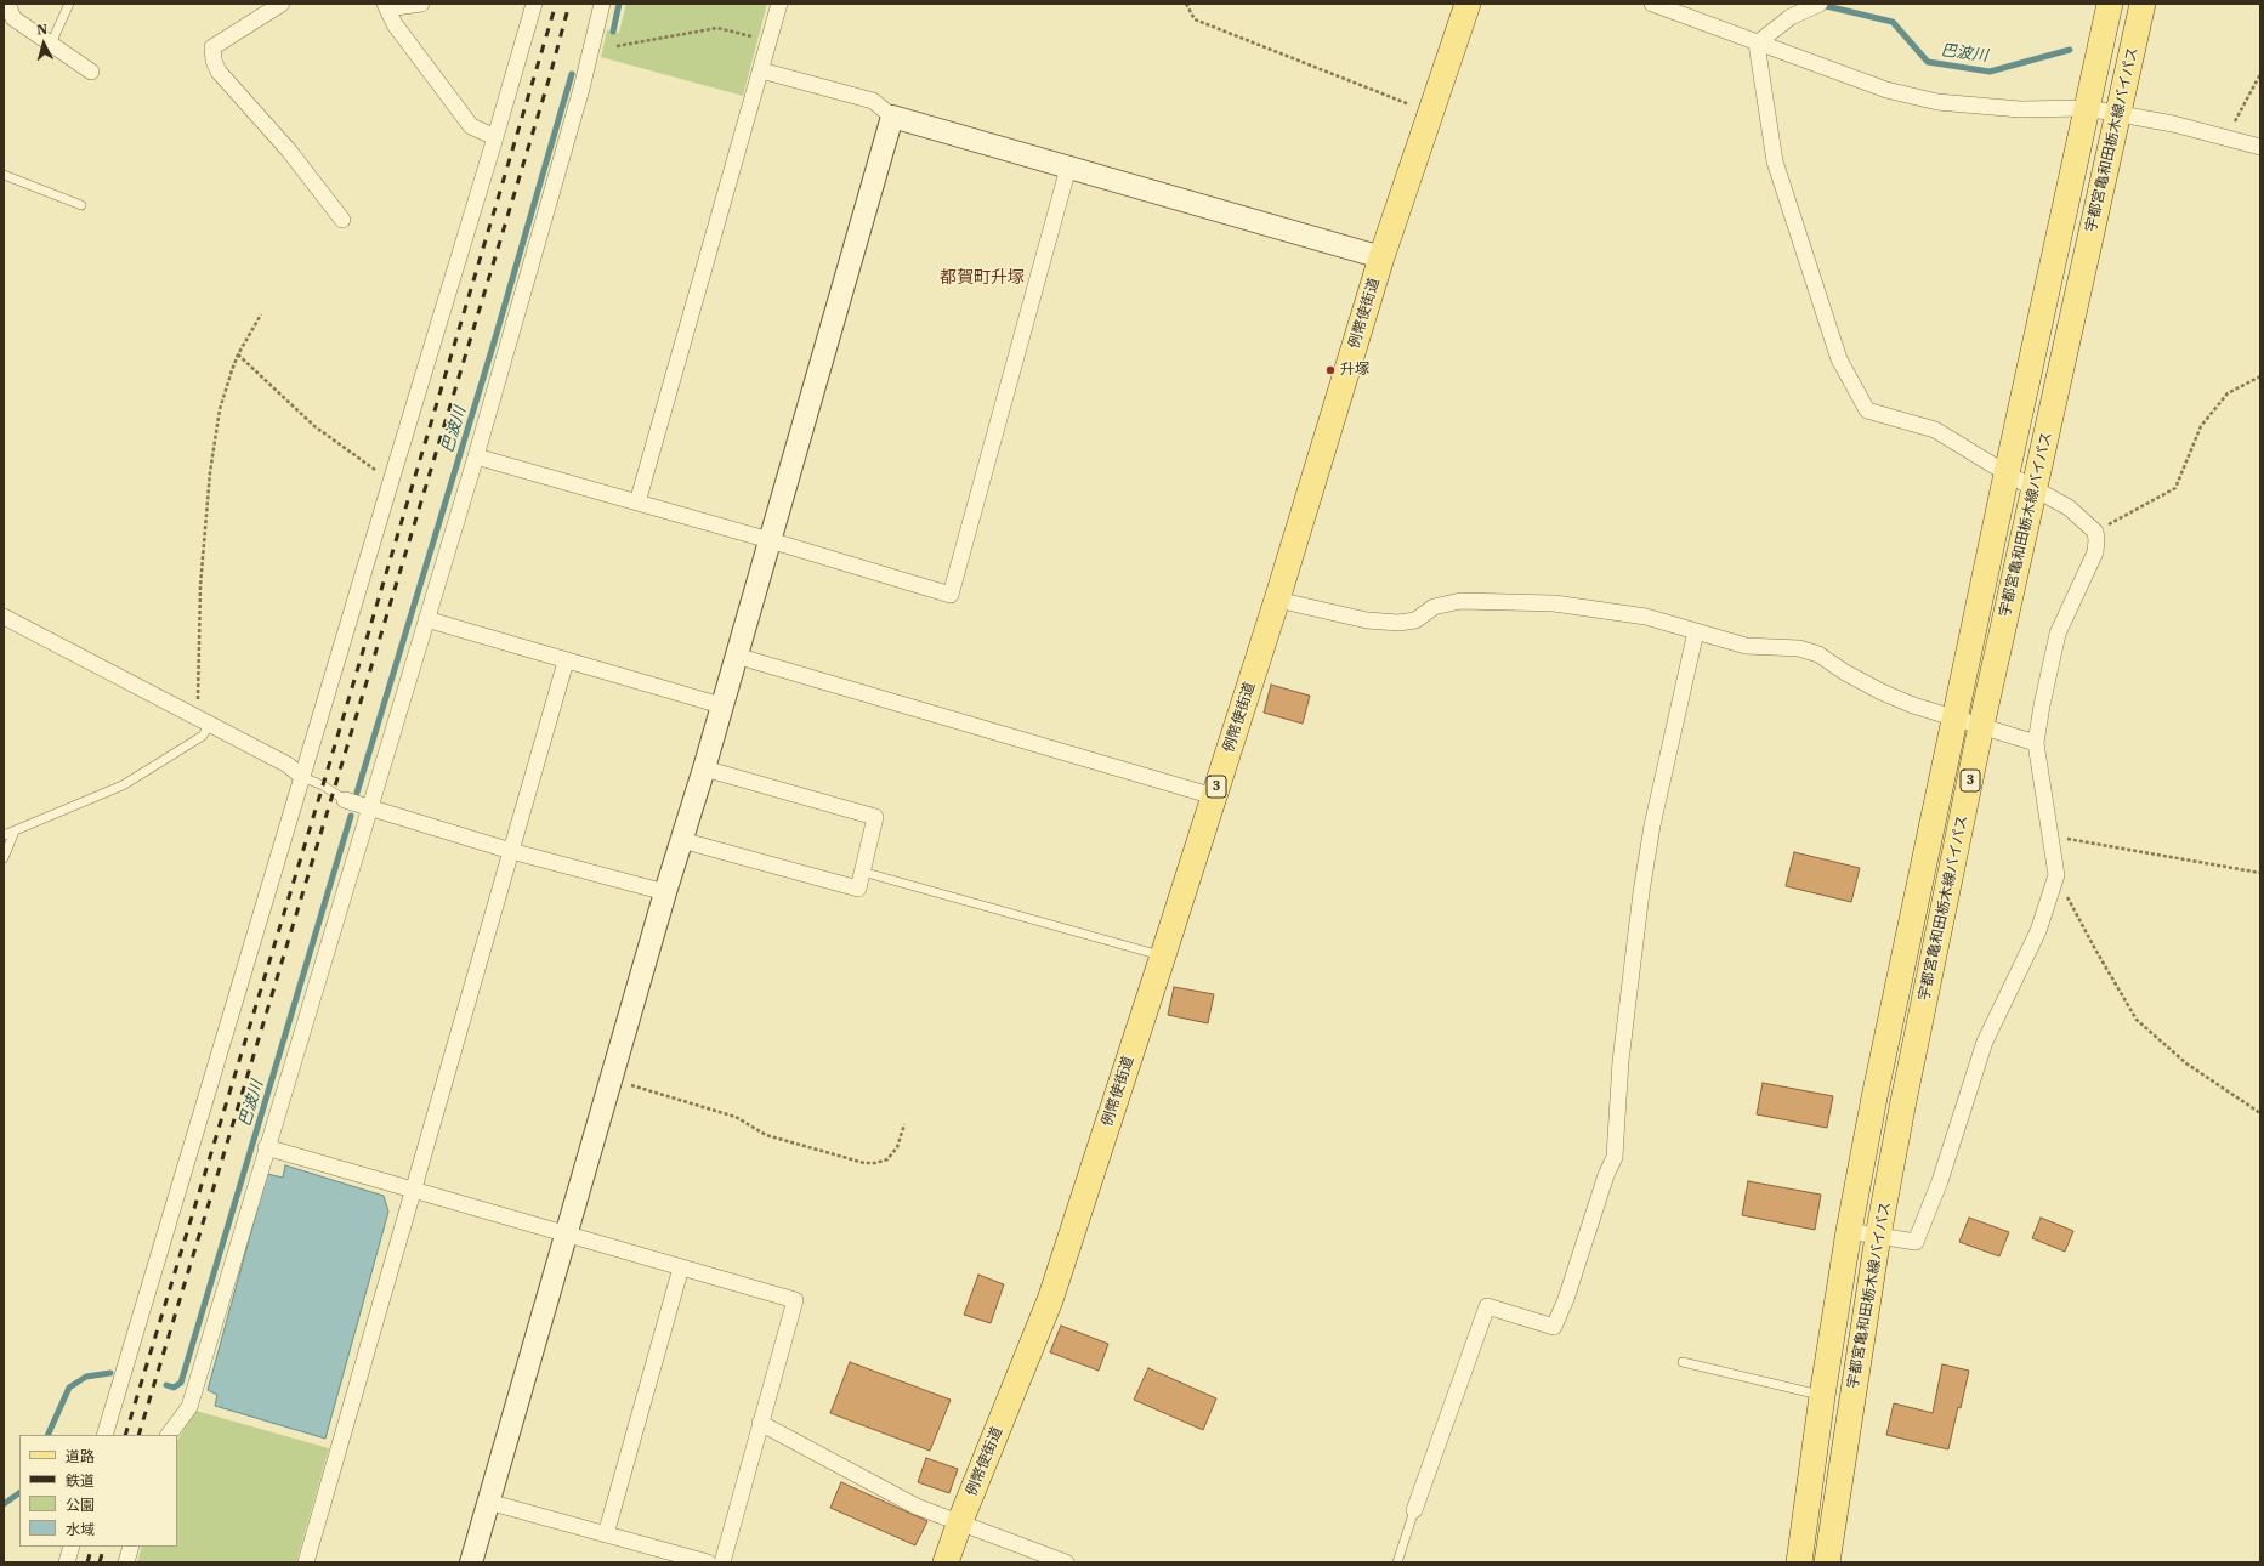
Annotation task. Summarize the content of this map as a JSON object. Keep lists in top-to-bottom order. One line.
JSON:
{"streets":{"main road":["宇都宮亀和田栃木線バイパス","例幣使街道","3"]},"districts":["都賀町升塚"],"water":["巴波川"],"places":["升塚"],"legend":["道路","鉄道","公園","水域"],"north":"top"}
